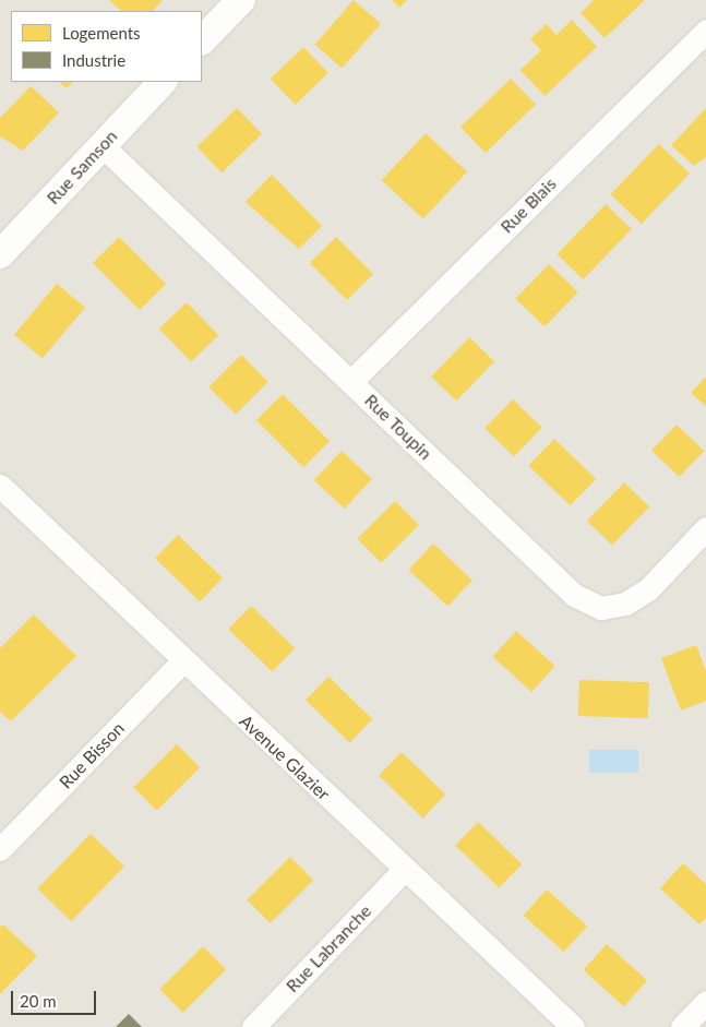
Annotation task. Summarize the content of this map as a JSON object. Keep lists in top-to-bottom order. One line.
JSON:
{"streets":{"street":["Rue Samson","Rue Blais","Rue Toupin","Rue Bisson","Avenue Glazier","Rue Labranche"]},"crossings":[["Rue Samson","Rue Toupin"],["Rue Blais","Rue Toupin"],["Rue Bisson","Avenue Glazier"],["Avenue Glazier","Rue Labranche"]],"legend":["Logements","Industrie"],"scale_bar":"20 m"}
